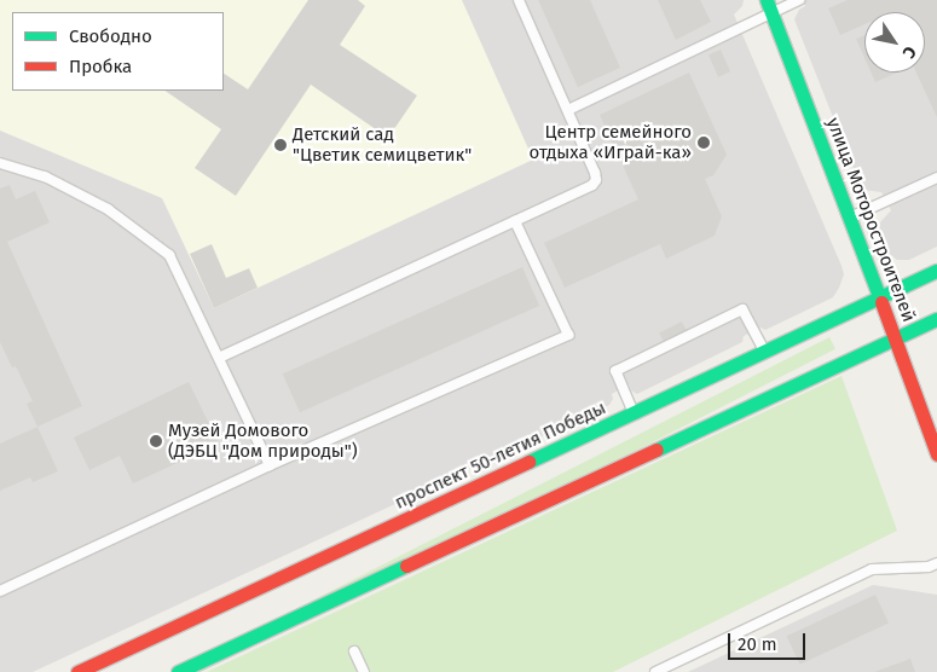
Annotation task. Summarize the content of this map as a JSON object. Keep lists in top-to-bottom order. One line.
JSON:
{"streets":{"main road":["улица Моторостроителей","проспект 50-летия Победы"]},"crossings":[["улица Моторостроителей","проспект 50-летия Победы"]],"places":["Центр семейного отдыха «Играй-ка»","Детский сад \"Цветик семицветик\"","Музей Домового (ДЭБЦ \"Дом природы\")"],"legend":["Свободно","Пробка"],"scale_bar":"20 m","north":"bottom right"}
